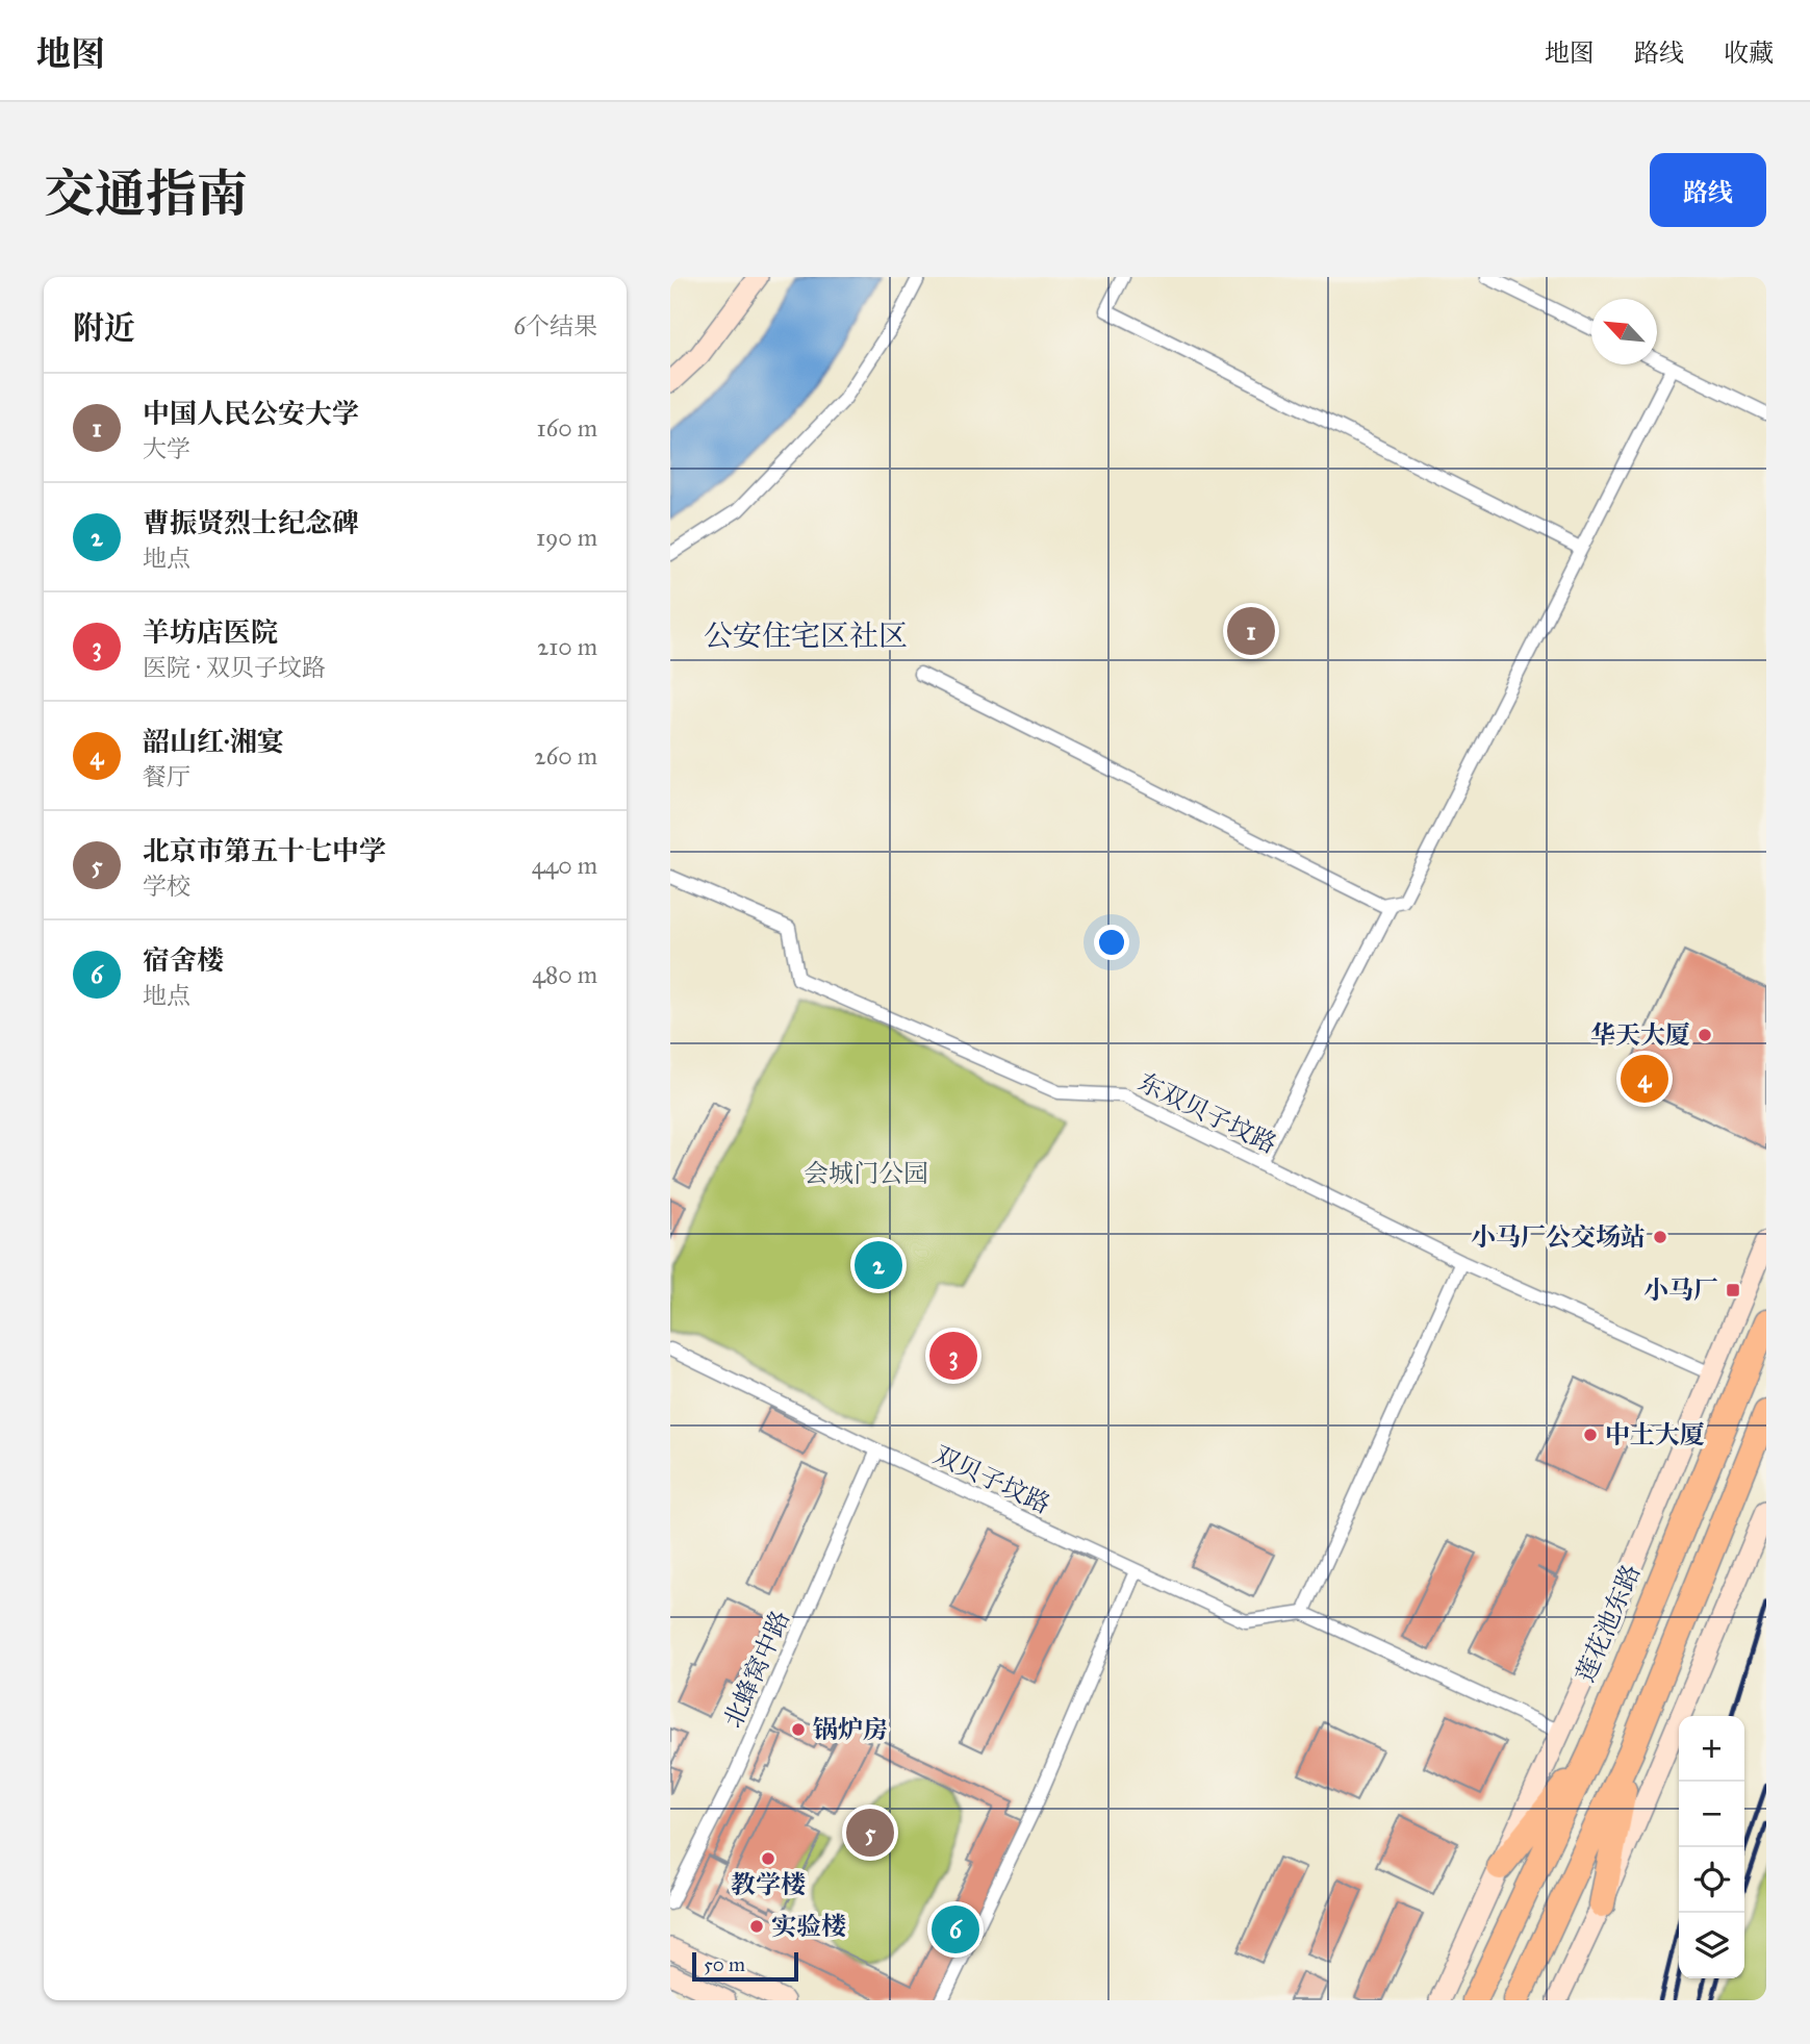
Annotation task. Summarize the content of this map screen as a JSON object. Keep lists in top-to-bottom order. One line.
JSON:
{"streets":{"highway":["莲花池东路"],"street":["东双贝子坟路","双贝子坟路","北蜂窝中路"]},"crossings":[["东双贝子坟路","莲花池东路"],["双贝子坟路","北蜂窝中路"]],"districts":["公安住宅区社区"],"parks":["会城门公园"],"places":{"other":["华天大厦","小马厂公交场站","中土大厦","锅炉房","教学楼","实验楼"],"transit":["小马厂"]},"scale_bar":"50 m","north":"top left","page":{"header":"地图","nav":["地图","路线","收藏"],"title":"交通指南","buttons":"路线","heading":["附近","6个结果"],"list":[{"mark":"1","name":"中国人民公安大学","note":"大学","value":"160 m"},{"mark":"2","name":"曹振贤烈士纪念碑","note":"地点","value":"190 m"},{"mark":"3","name":"羊坊店医院","note":"医院 · 双贝子坟路","value":"210 m"},{"mark":"4","name":"韶山红·湘宴","note":"餐厅","value":"260 m"},{"mark":"5","name":"北京市第五十七中学","note":"学校","value":"440 m"},{"mark":"6","name":"宿舍楼","note":"地点","value":"480 m"}],"pins":["1","4","2","3","5","6"],"map_buttons":["+","−"],"scale":"50 m"}}
